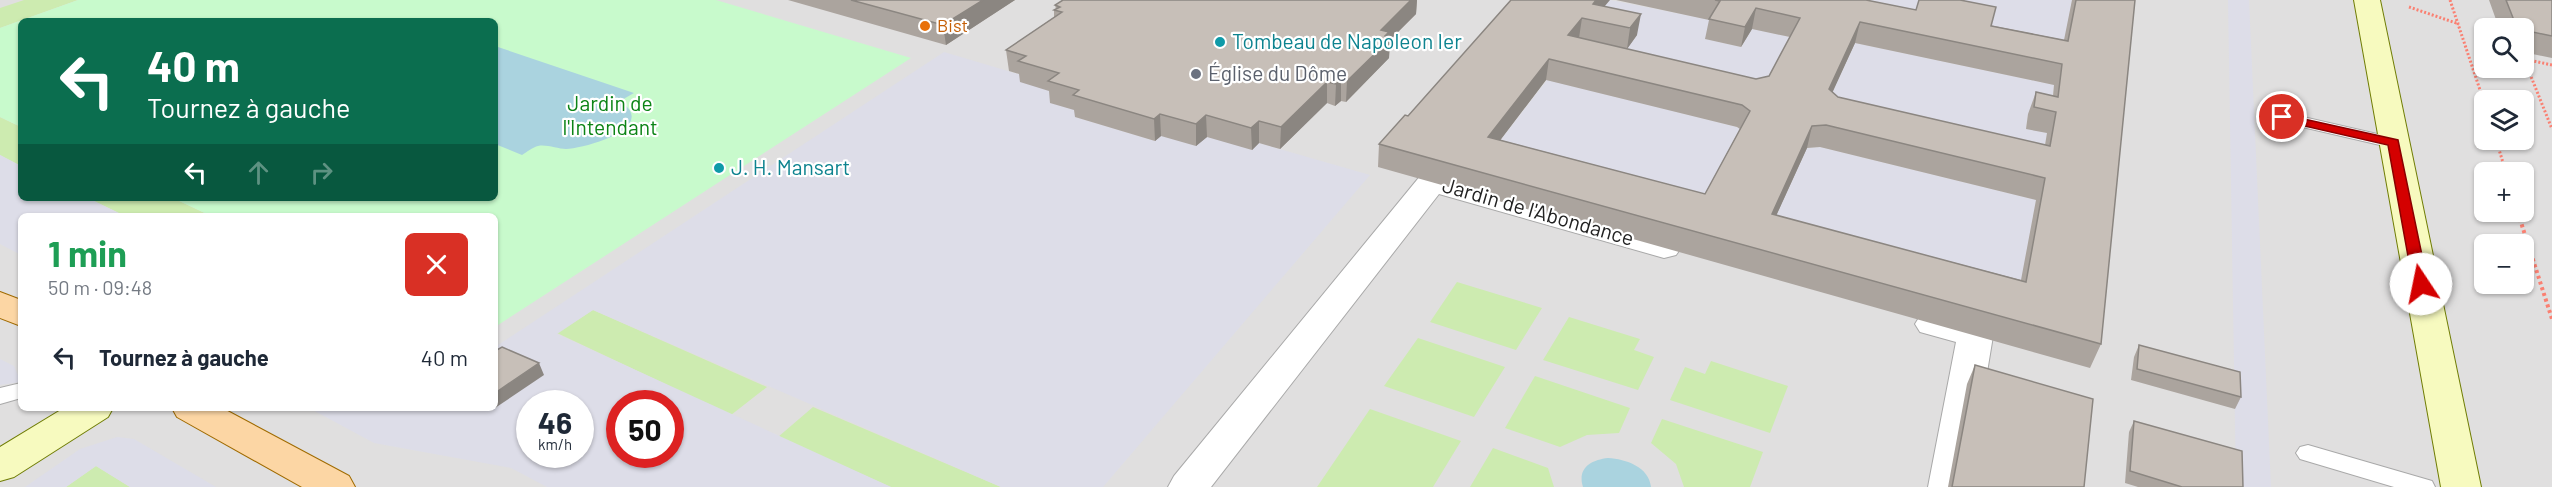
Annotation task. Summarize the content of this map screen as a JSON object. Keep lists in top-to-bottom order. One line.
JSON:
{"streets":{"street":["Jardin de l'Abondance"]},"parks":["Jardin de l'Intendant"],"places":["Bist","Tombeau de Napoleon Ier","Église du Dôme","J. H. Mansart"],"page":{"map_buttons":["+","−"],"turn":["40 m","Tournez à gauche"],"heading":["1 min","50 m · 09:48"],"list":[{"name":"Tournez à gauche","value":"40 m"}],"speed":"46 km/h","limit":"50"}}
